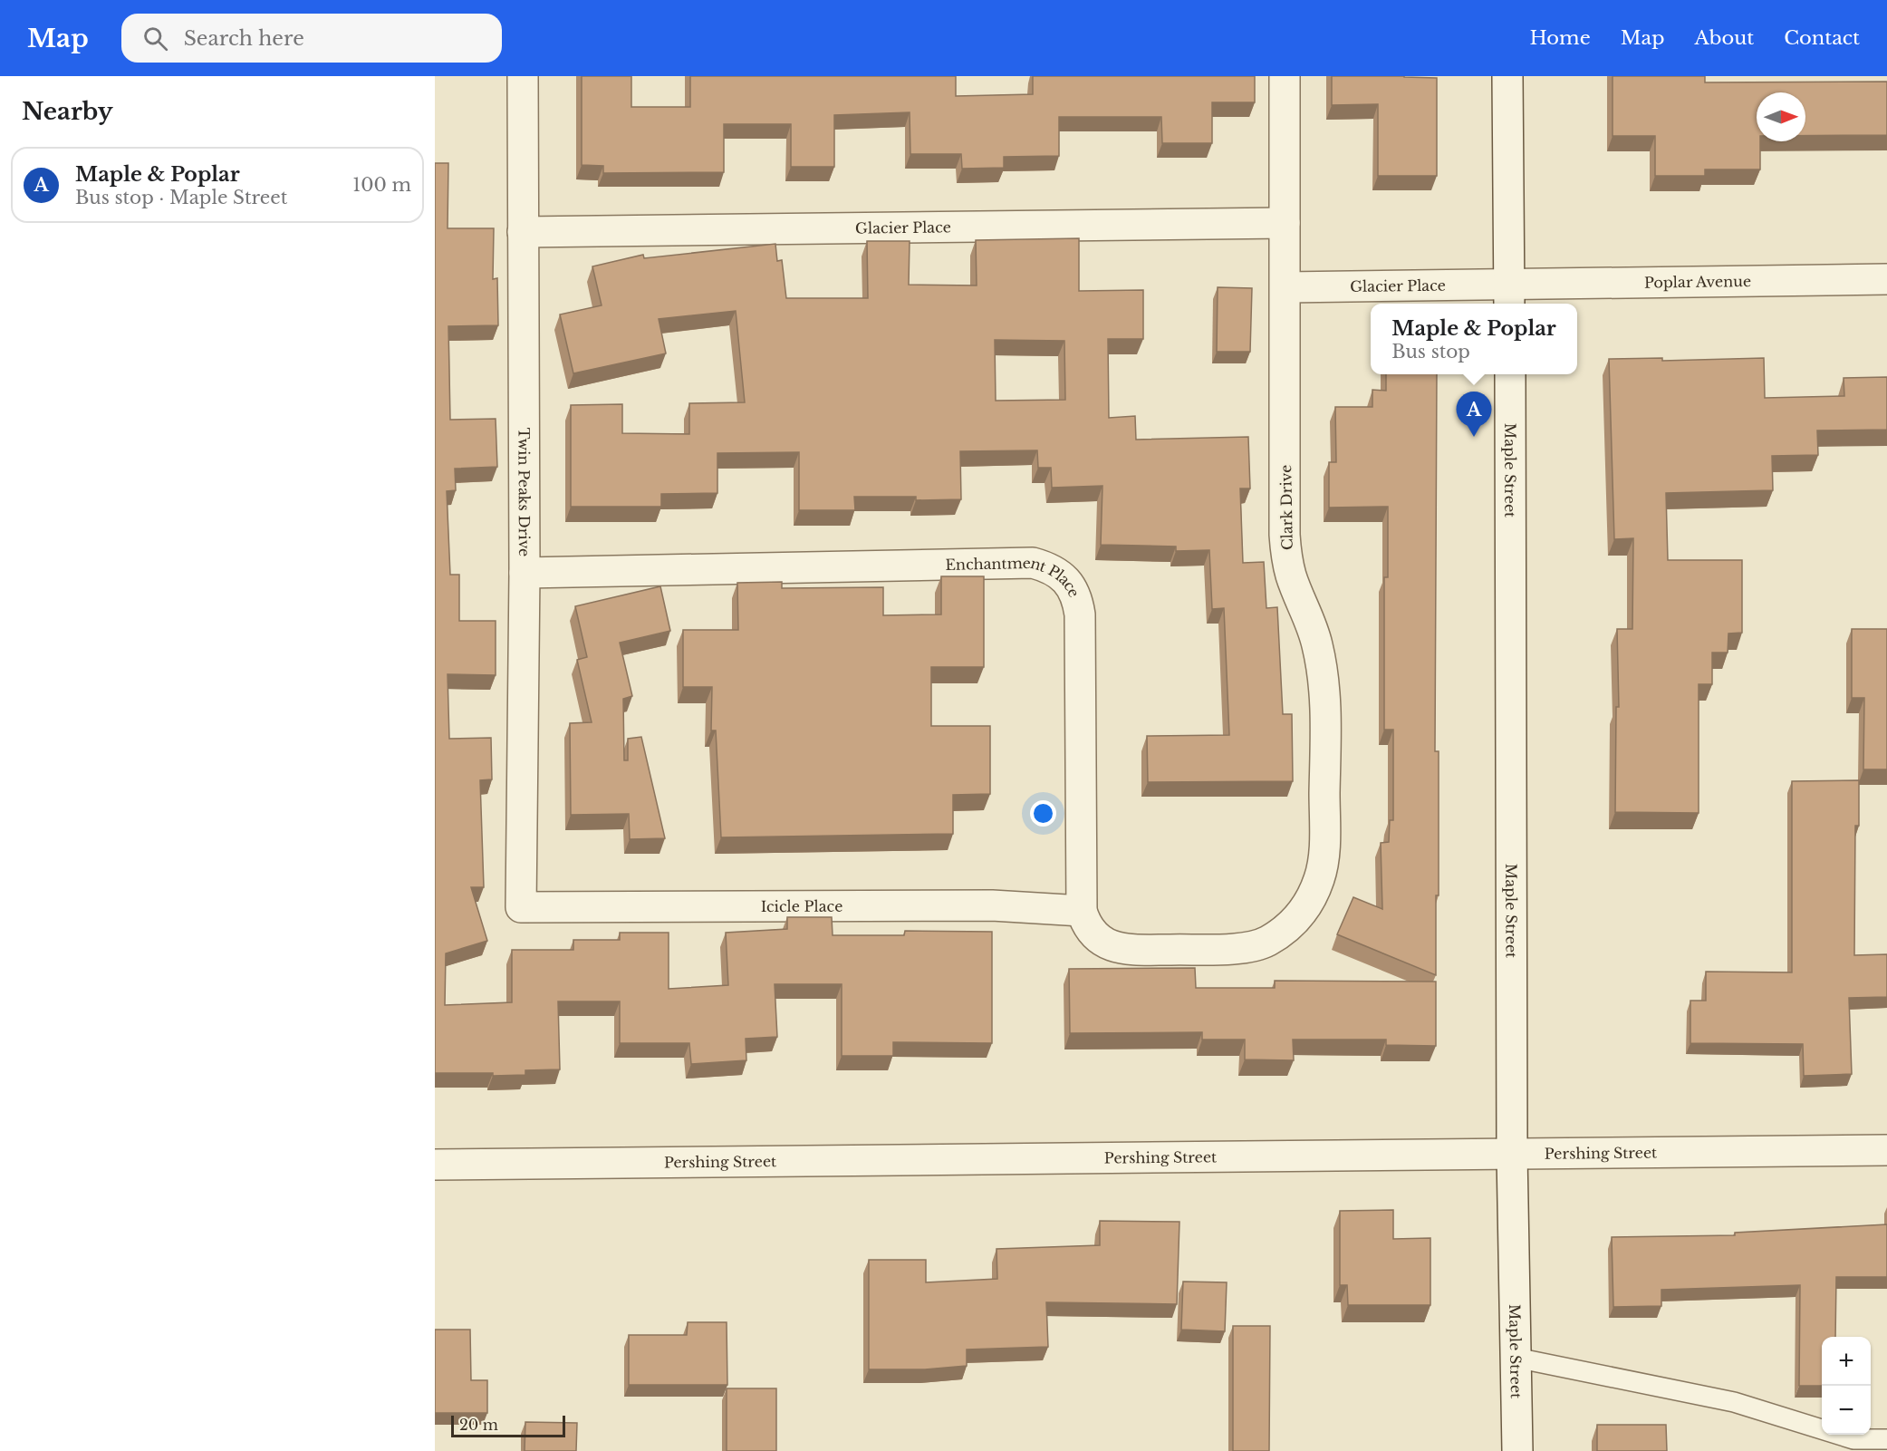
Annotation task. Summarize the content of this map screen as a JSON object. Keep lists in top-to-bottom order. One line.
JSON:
{"streets":{"street":["Glacier Place","Poplar Avenue","Maple Street","Twin Peaks Drive","Clark Drive","Enchantment Place","Icicle Place","Pershing Street"]},"crossings":[["Glacier Place","Poplar Avenue"],["Glacier Place","Twin Peaks Drive"],["Glacier Place","Clark Drive"],["Maple Street","Pershing Street"],["Twin Peaks Drive","Enchantment Place"],["Twin Peaks Drive","Icicle Place"],["Clark Drive","Enchantment Place"],["Clark Drive","Icicle Place"],["Enchantment Place","Icicle Place"]],"scale_bar":"20 m","north":"right","page":{"header":"Map","search":"Search here","nav":["Home","Map","About","Contact"],"heading":"Nearby","list":[{"mark":"A","name":"Maple & Poplar","note":"Bus stop · Maple Street","value":"100 m"}],"popup":["Maple & Poplar","Bus stop"],"pins":"A","map_buttons":["+","−"],"scale":"20 m"}}
